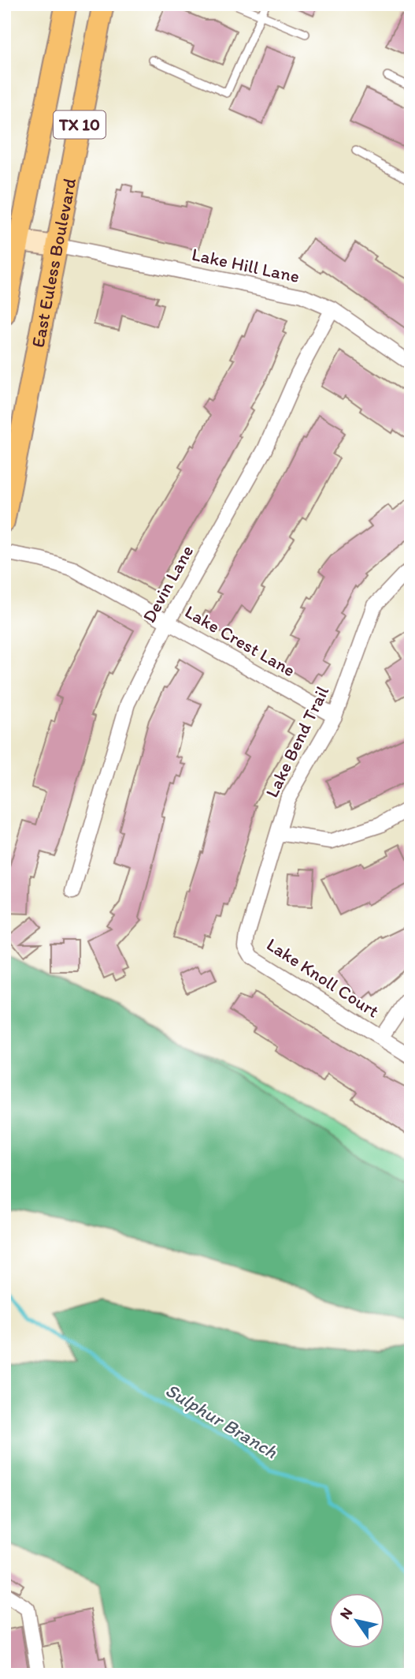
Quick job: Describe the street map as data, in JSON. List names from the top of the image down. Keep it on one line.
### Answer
{"streets":{"main road":["TX 10","East Euless Boulevard"],"street":["Lake Hill Lane","Devin Lane","Lake Crest Lane","Lake Bend Trail","Lake Knoll Court"]},"crossings":[["East Euless Boulevard","Lake Hill Lane"],["Lake Hill Lane","Devin Lane"],["Devin Lane","Lake Crest Lane"],["Lake Crest Lane","Lake Bend Trail"],["Lake Bend Trail","Lake Knoll Court"]],"water":["Sulphur Branch"],"north":"top left"}
